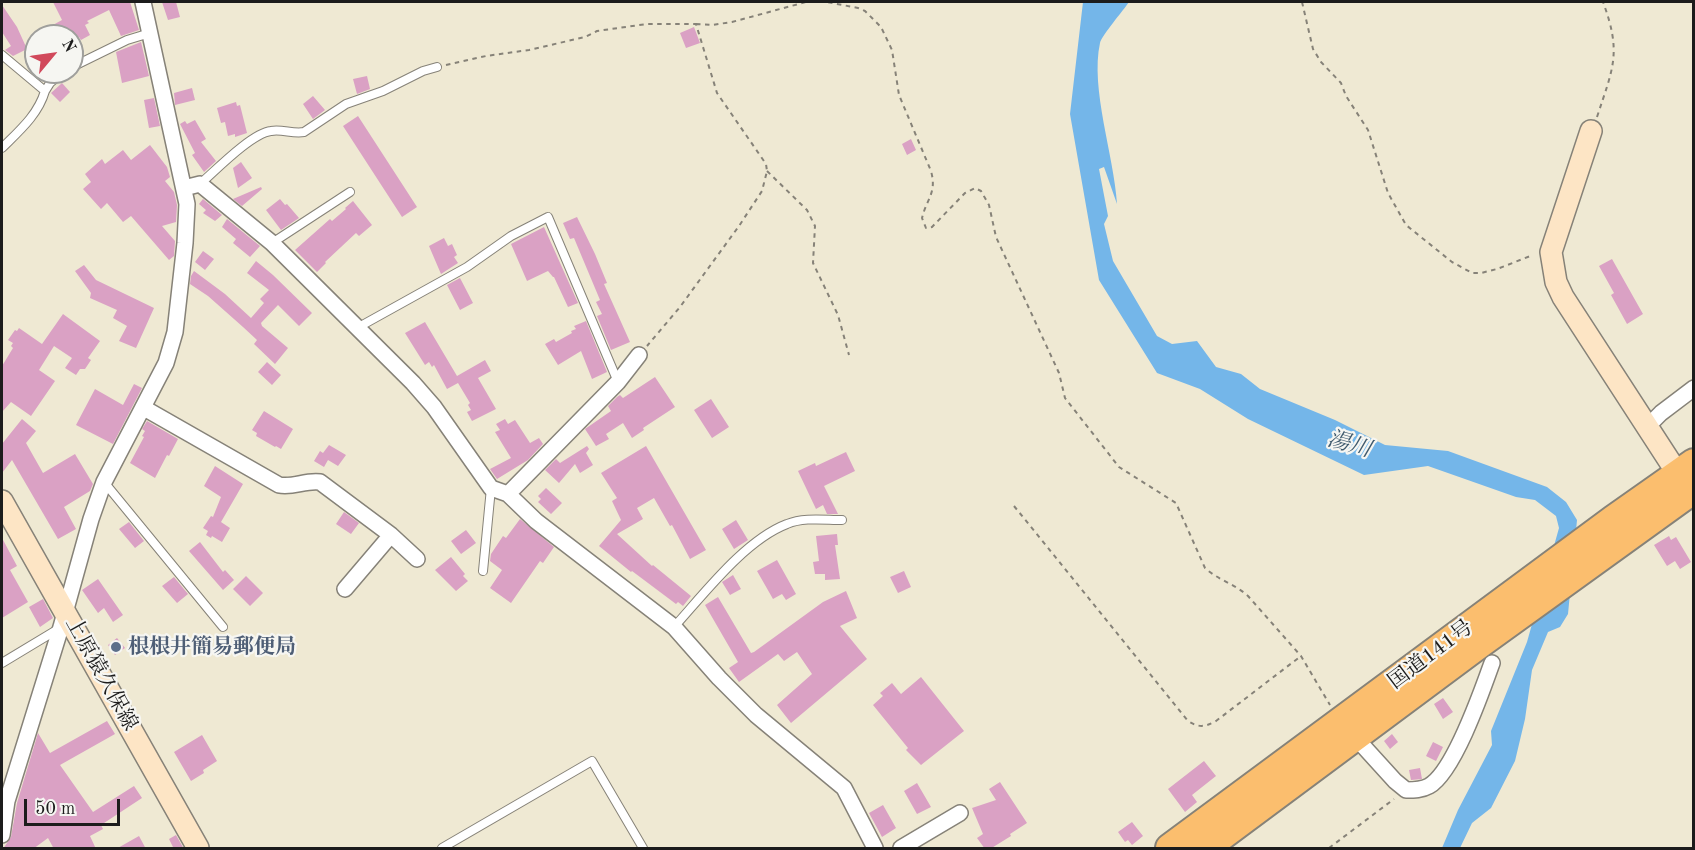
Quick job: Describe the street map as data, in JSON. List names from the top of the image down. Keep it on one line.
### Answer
{"streets":{"highway":["国道141号"],"street":["上原猿久保線"]},"water":["湯川"],"places":["根根井簡易郵便局"],"scale_bar":"50 m","north":"top right"}
